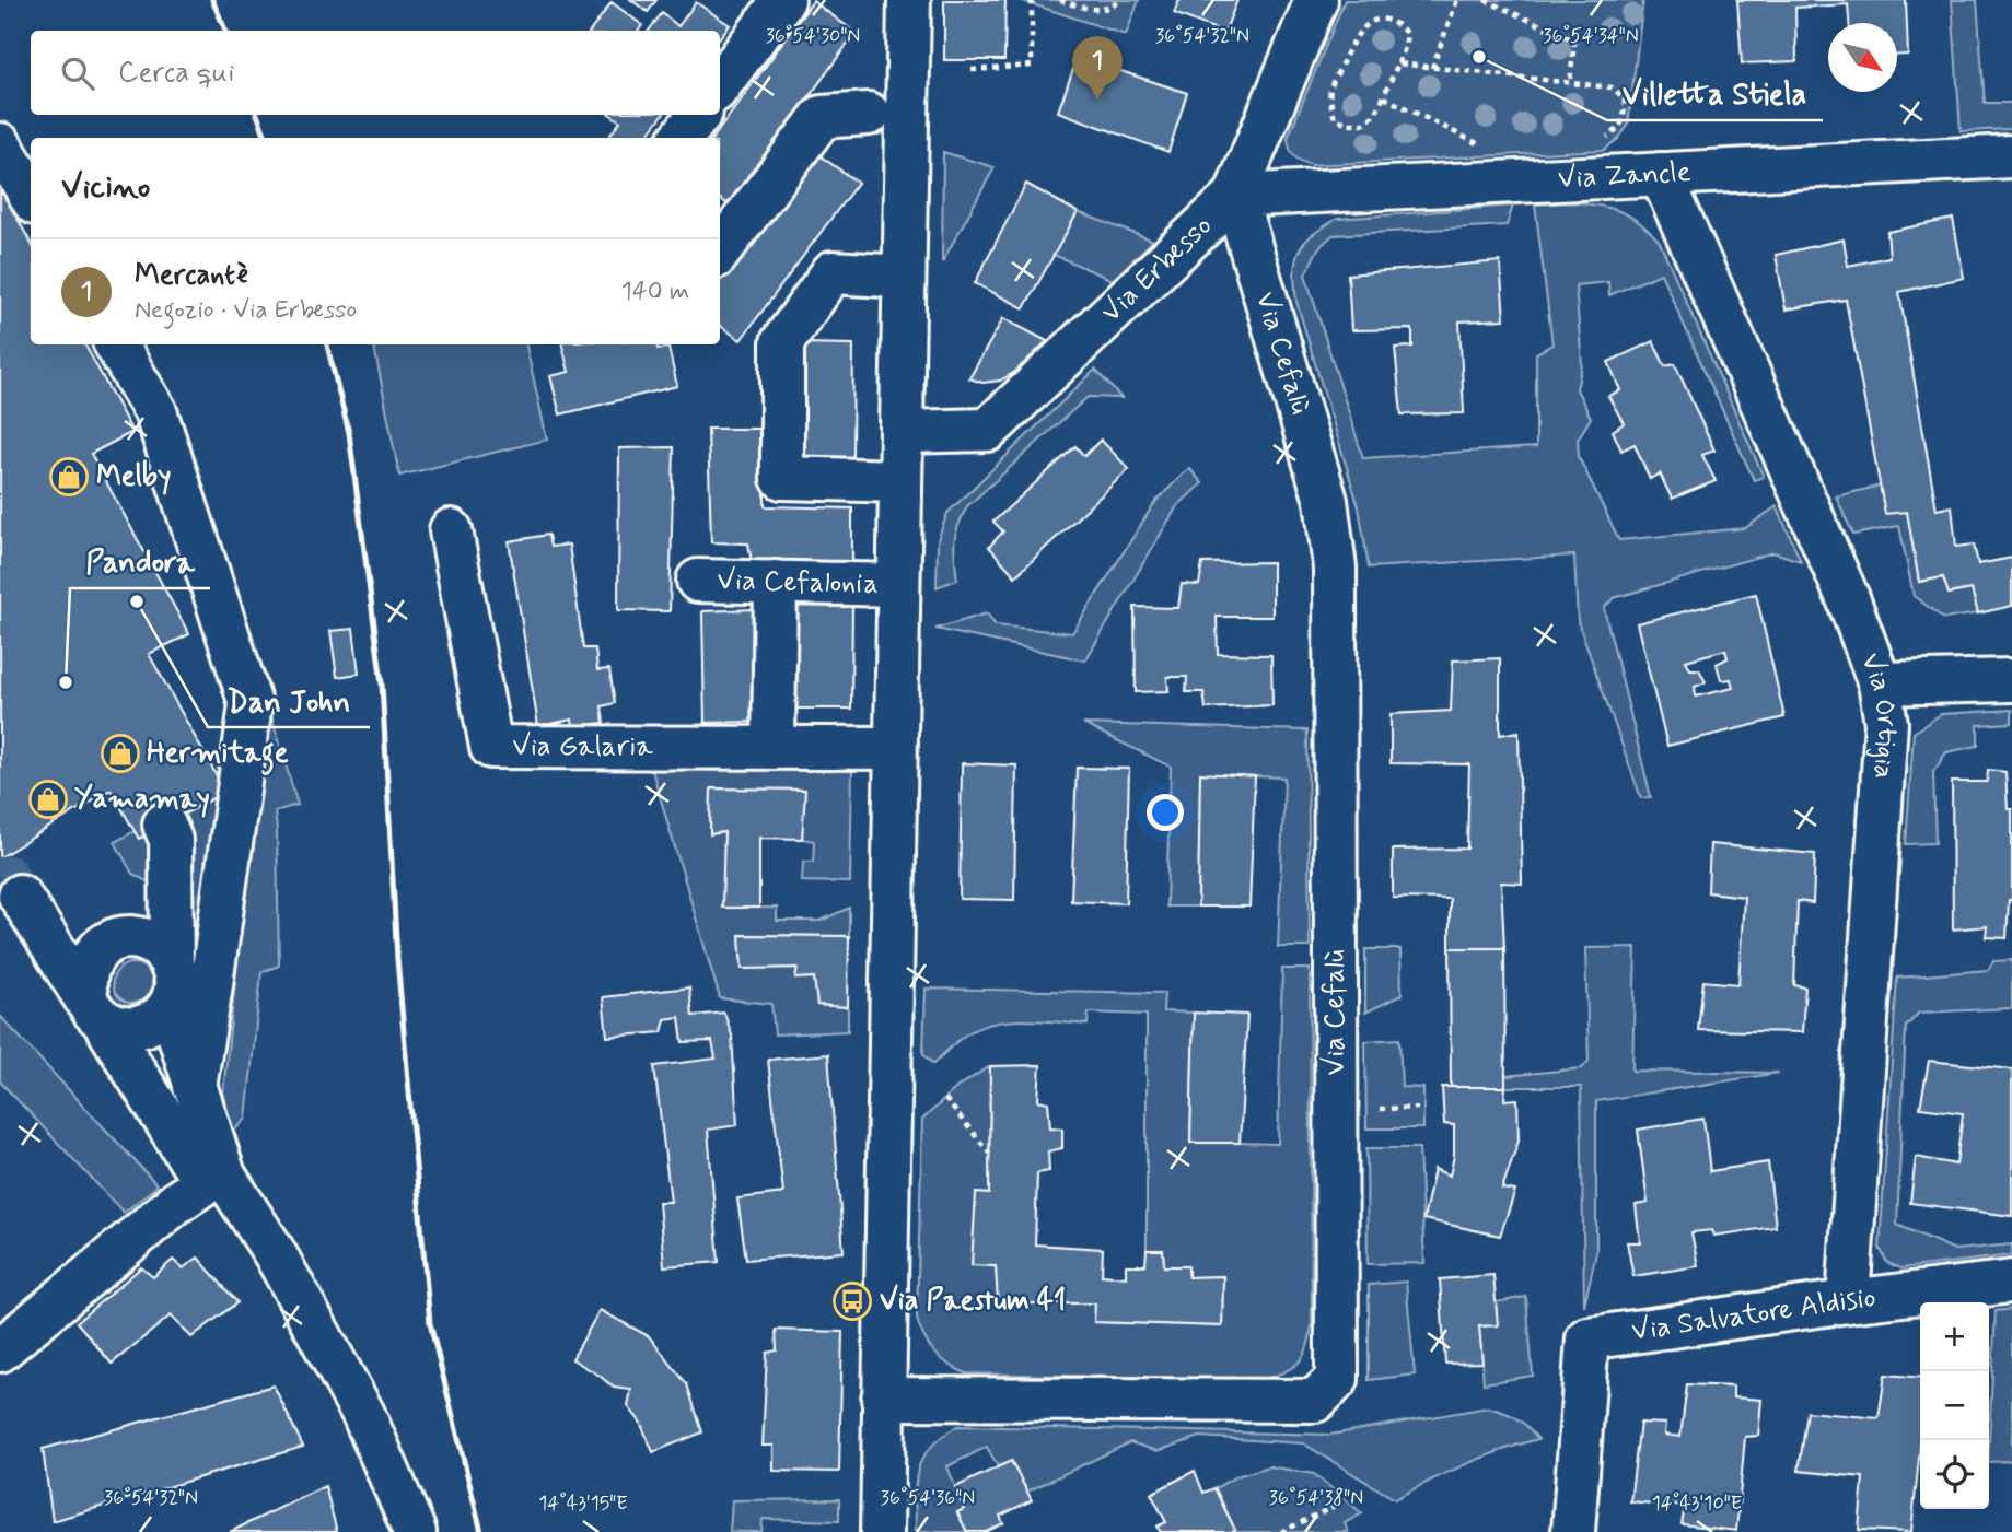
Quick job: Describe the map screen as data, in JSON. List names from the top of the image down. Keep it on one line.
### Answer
{"streets":{"street":["Via Zancle","Via Erbesso","Via Cefalù","Via Cefalonia","Via Ortigia","Via Galaria","Via Salvatore Aldisio"]},"crossings":[["Via Zancle","Via Erbesso"],["Via Zancle","Via Cefalù"],["Via Zancle","Via Ortigia"],["Via Erbesso","Via Cefalù"],["Via Ortigia","Via Salvatore Aldisio"]],"places":{"other":["Villetta Stiela","Dan John","Pandora"],"shop":["Melby","Hermitage","Yamamay"],"bus stop":["Via Paestum 41"]},"north":"bottom right","page":{"search":"Cerca qui","pins":"1","heading":"Vicino","list":[{"mark":"1","name":"Mercantè","note":"Negozio · Via Erbesso","value":"140 m"}],"map_buttons":["+","−"]},"coordinates":["36°54'30\"N","36°54'32\"N","36°54'34\"N","36°54'36\"N","36°54'38\"N","14°43'15\"E","14°43'10\"E"]}
